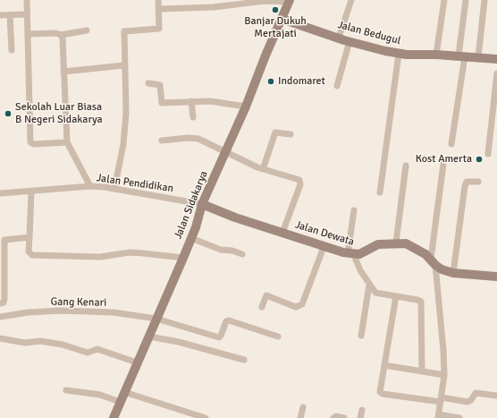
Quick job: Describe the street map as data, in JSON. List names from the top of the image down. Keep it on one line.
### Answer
{"streets":{"street":["Jalan Bedugul","Jalan Pendidikan","Jalan Sidakarya","Jalan Dewata","Gang Kenari"]},"crossings":[["Jalan Bedugul","Jalan Sidakarya"],["Jalan Pendidikan","Jalan Sidakarya"],["Jalan Pendidikan","Jalan Dewata"],["Jalan Sidakarya","Jalan Dewata"],["Jalan Sidakarya","Gang Kenari"]],"places":["Banjar Dukuh Mertajati","Indomaret","Sekolah Luar Biasa B Negeri Sidakarya","Kost Amerta"]}
